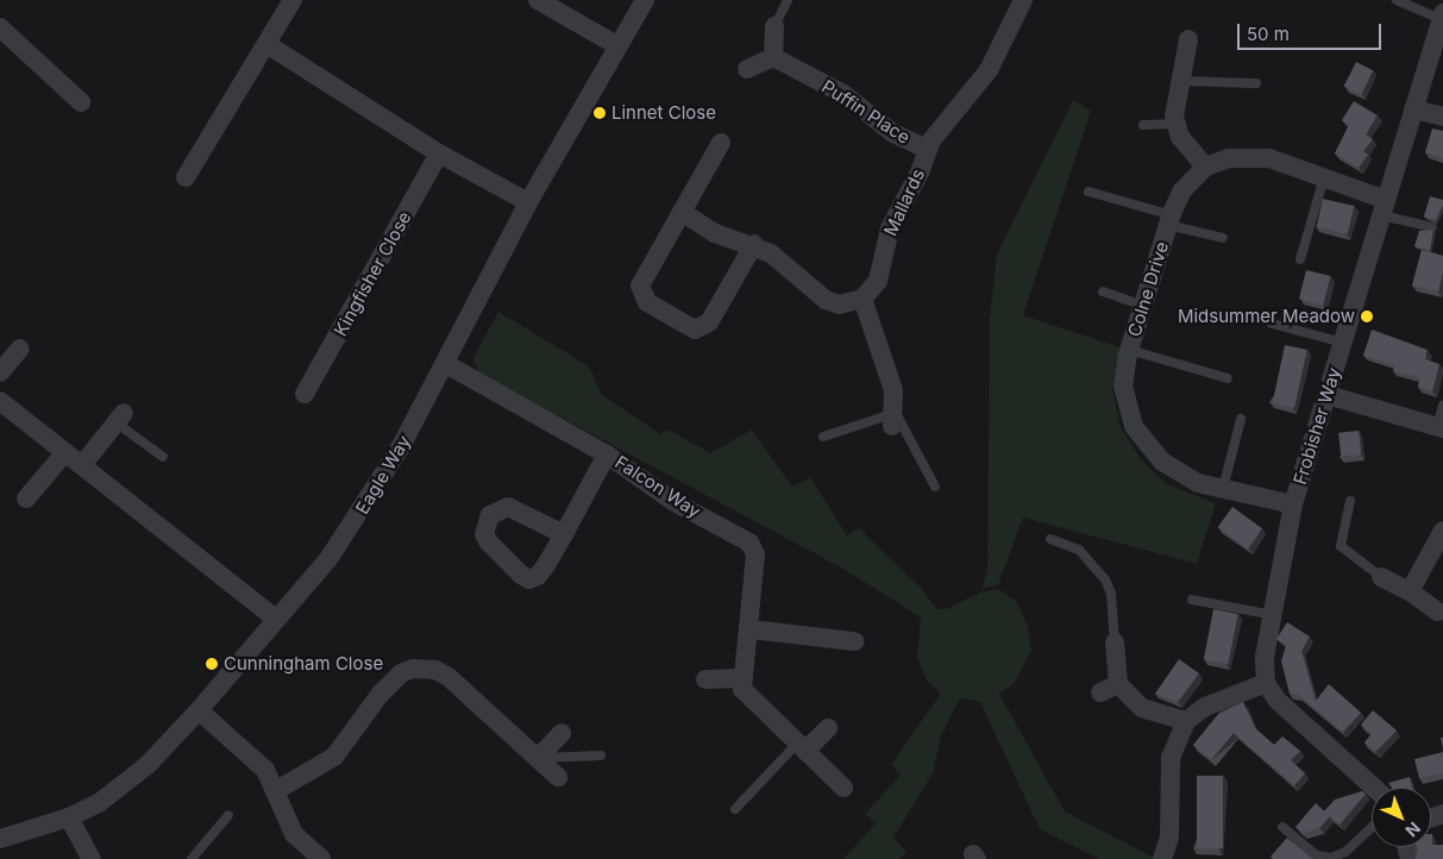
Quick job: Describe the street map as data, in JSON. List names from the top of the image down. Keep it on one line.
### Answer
{"streets":{"street":["Puffin Place","Mallards","Kingfisher Close","Colne Drive","Frobisher Way","Eagle Way","Falcon Way"]},"crossings":[["Puffin Place","Mallards"],["Colne Drive","Frobisher Way"],["Eagle Way","Falcon Way"]],"places":["Linnet Close","Midsummer Meadow","Cunningham Close"],"scale_bar":"50 m","north":"bottom right"}
